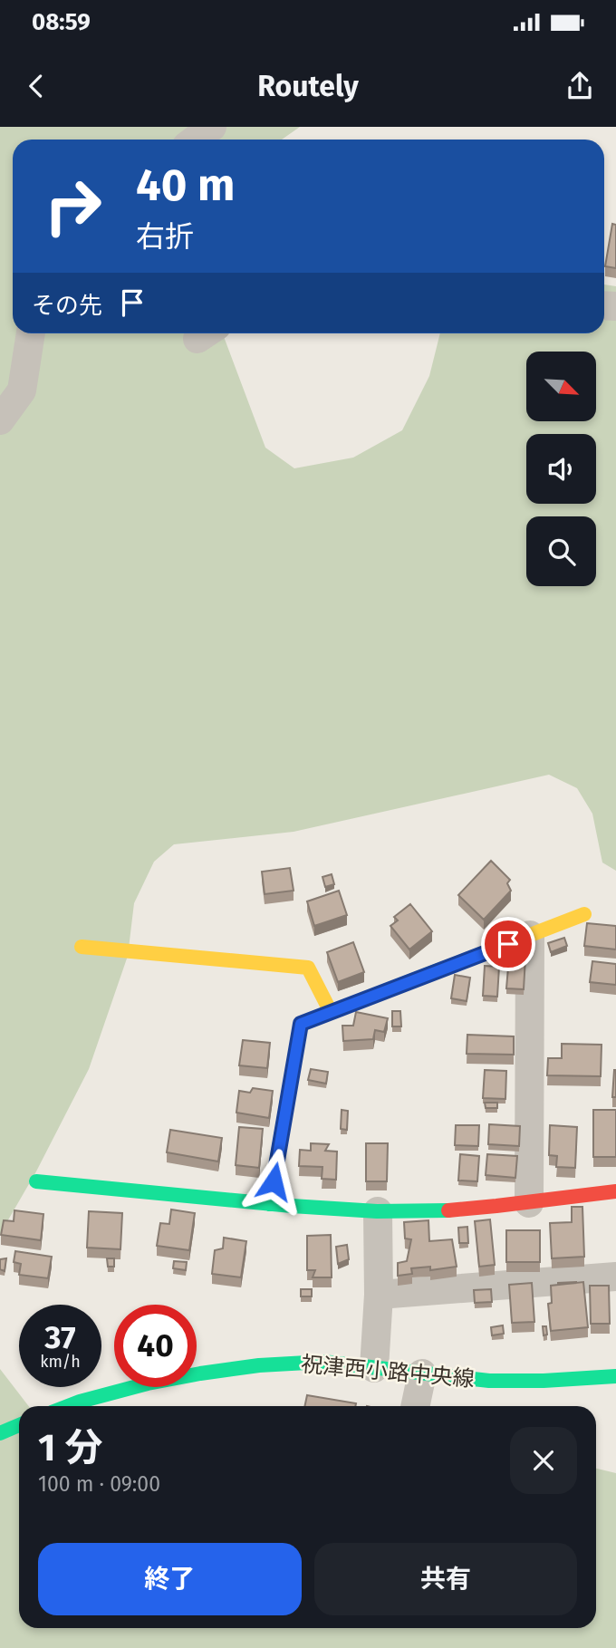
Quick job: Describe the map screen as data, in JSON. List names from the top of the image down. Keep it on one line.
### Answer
{"streets":{"street":["祝津西小路中央線"]},"north":"bottom right","page":{"status":"08:59","header":"Routely","turn":["40 m","右折"],"then":"その先","speed":"37 km/h","limit":"40","heading":["1 分","100 m · 09:00"],"buttons":["終了","共有"]}}
